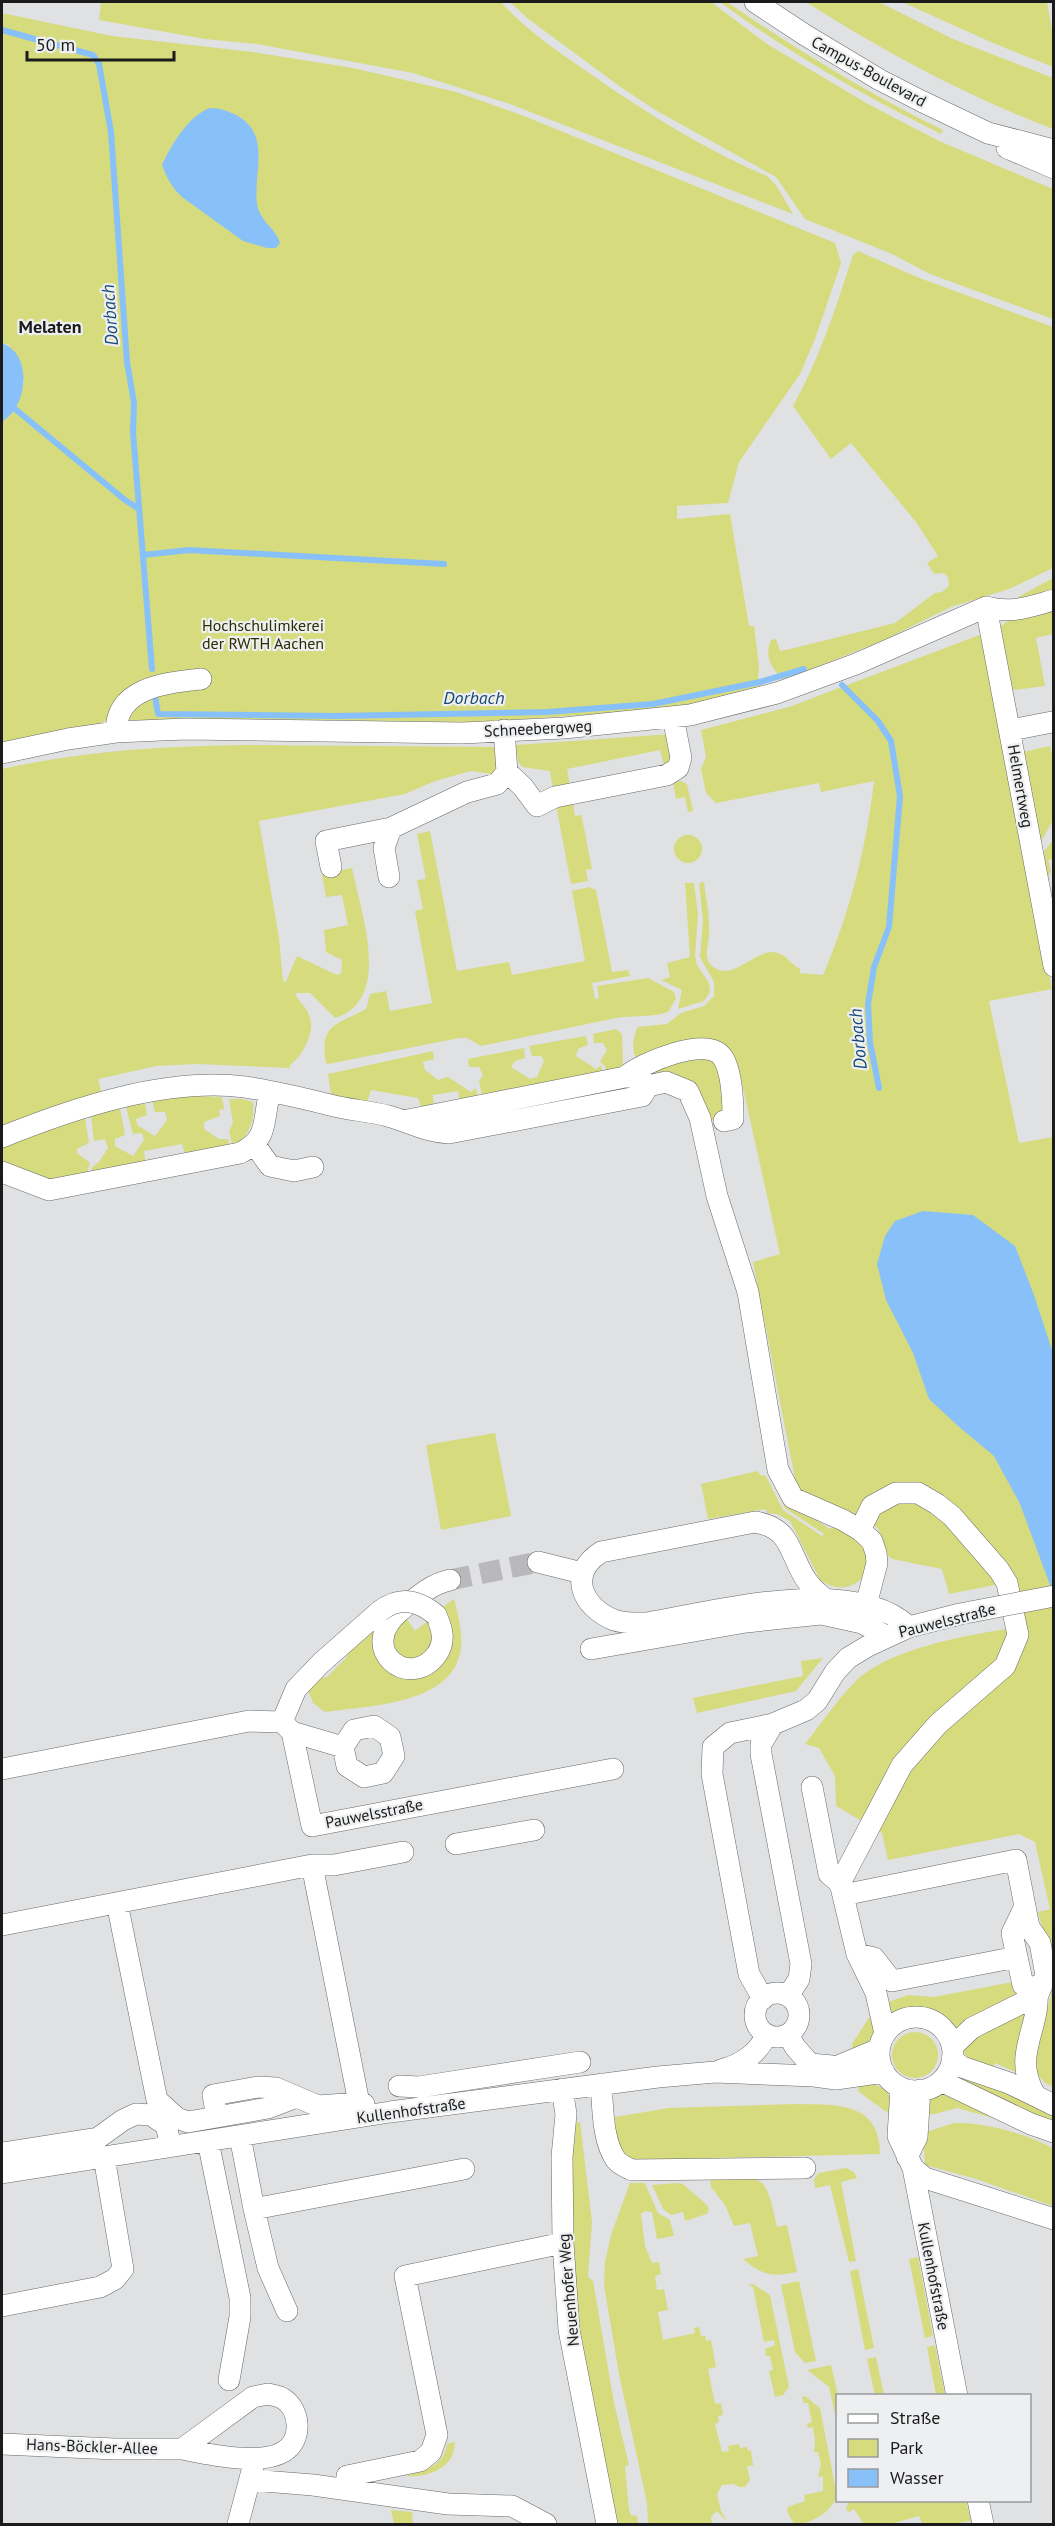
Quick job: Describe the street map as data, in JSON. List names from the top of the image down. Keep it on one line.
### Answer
{"streets":{"street":["Campus-Boulevard","Schneebergweg","Helmertweg","Pauwelsstraße","Kullenhofstraße","Neuenhofer Weg","Hans-Böckler-Allee"]},"crossings":[["Schneebergweg","Helmertweg"],["Kullenhofstraße","Neuenhofer Weg"]],"districts":["Melaten"],"water":["Dorbach"],"parks":["Hochschulimkerei der RWTH Aachen"],"legend":["Straße","Park","Wasser"],"scale_bar":"50 m"}
